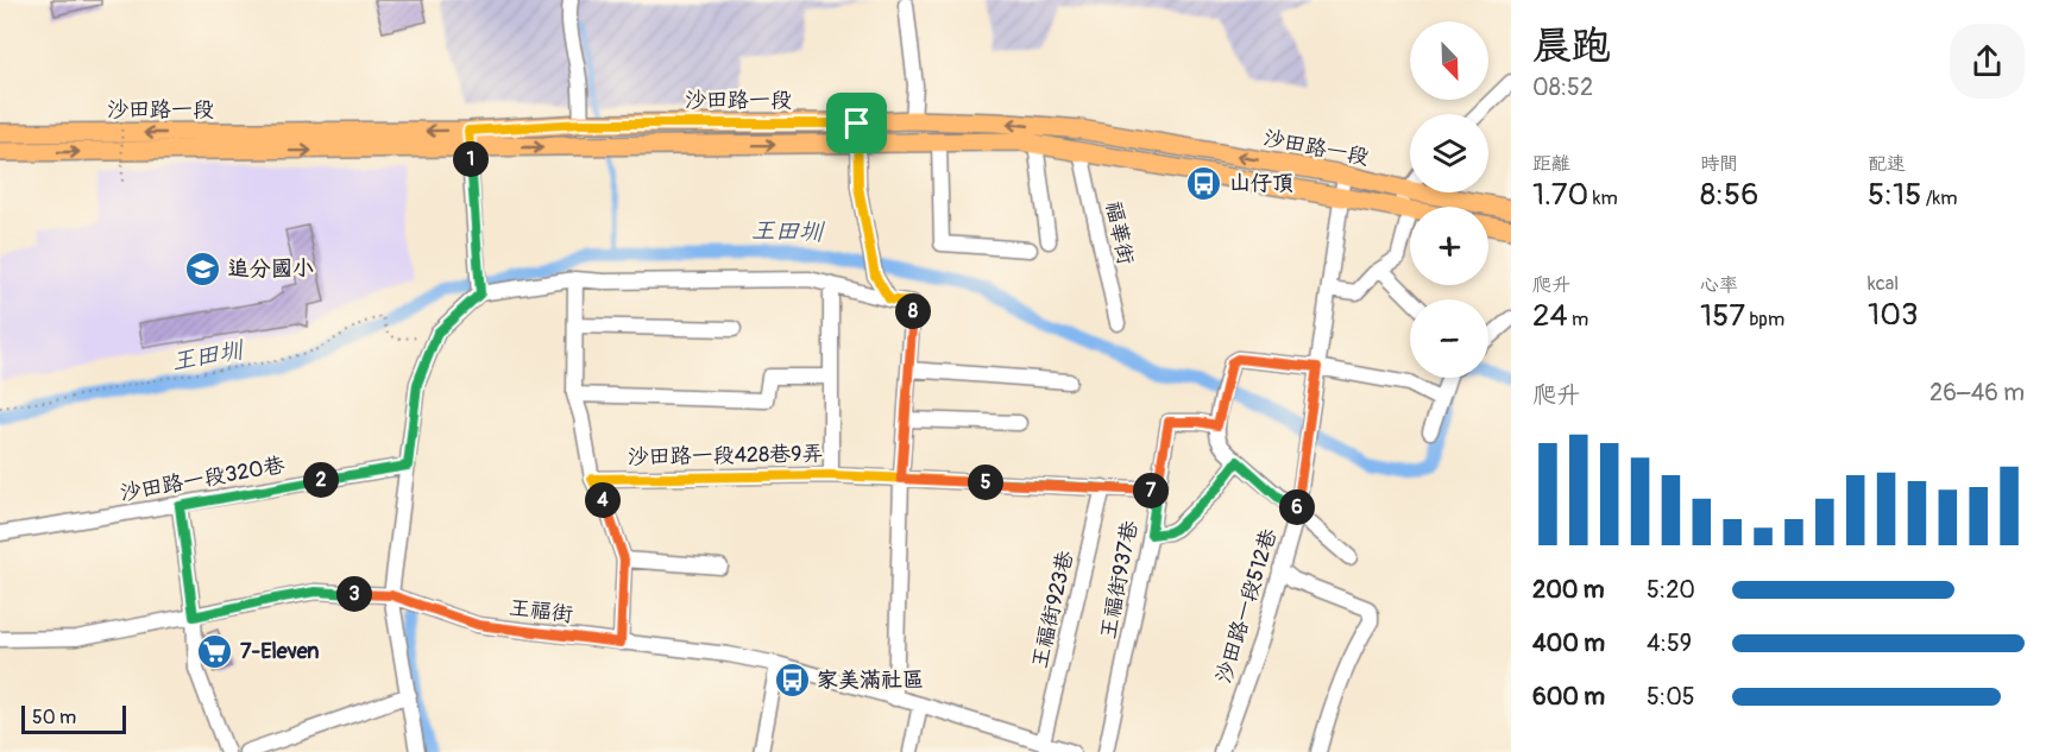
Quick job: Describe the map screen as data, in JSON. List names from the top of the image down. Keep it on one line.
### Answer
{"streets":{"main road":["沙田路一段"],"street":["福華街","沙田路一段428巷9弄","沙田路一段320巷","王福街937巷","沙田路一段512巷","王福街923巷","王福街"]},"crossings":[["沙田路一段","福華街"],["沙田路一段","沙田路一段512巷"],["沙田路一段428巷9弄","王福街937巷"],["沙田路一段428巷9弄","王福街923巷"],["王福街923巷","王福街"]],"water":["王田圳"],"places":{"bus stop":["山仔頂","家美滿社區"],"school or university":["追分國小"],"supermarket":["7-Eleven"]},"scale_bar":"50 m","north":"bottom right","page":{"heading":["晨跑","08:52"],"map_buttons":["+","−"],"stats":[["距離","1.70 km"],["時間","8:56"],["配速","5:15 /km"],["爬升","24 m"],["心率","157 bpm"],["kcal","103"]],"pins":["1","8","2","5","7","4","6","3"],"chart":["爬升","26–46 m"],"list":[{"name":"200 m","note":"5:20"},{"name":"400 m","note":"4:59"},{"name":"600 m","note":"5:05"}],"scale":"50 m"}}
